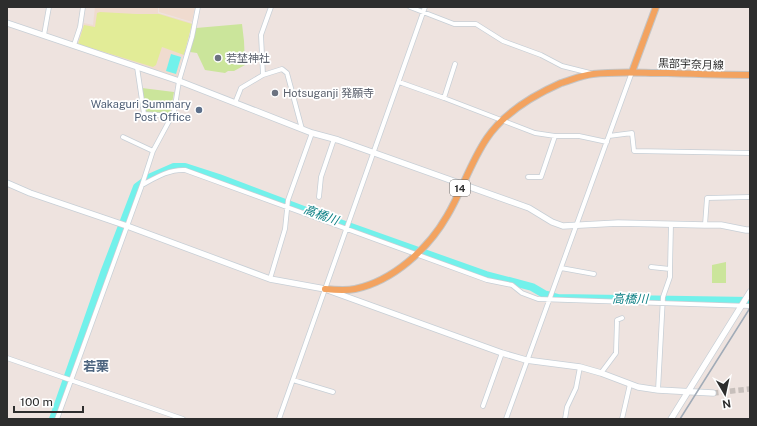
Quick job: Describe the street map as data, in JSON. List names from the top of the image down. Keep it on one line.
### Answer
{"streets":{"main road":["黒部宇奈月線","14"]},"districts":["若栗"],"water":["高橋川"],"places":["若埜神社","Hotsuganji 発願寺","Wakaguri Summary Post Office"],"scale_bar":"100 m","north":"bottom"}
